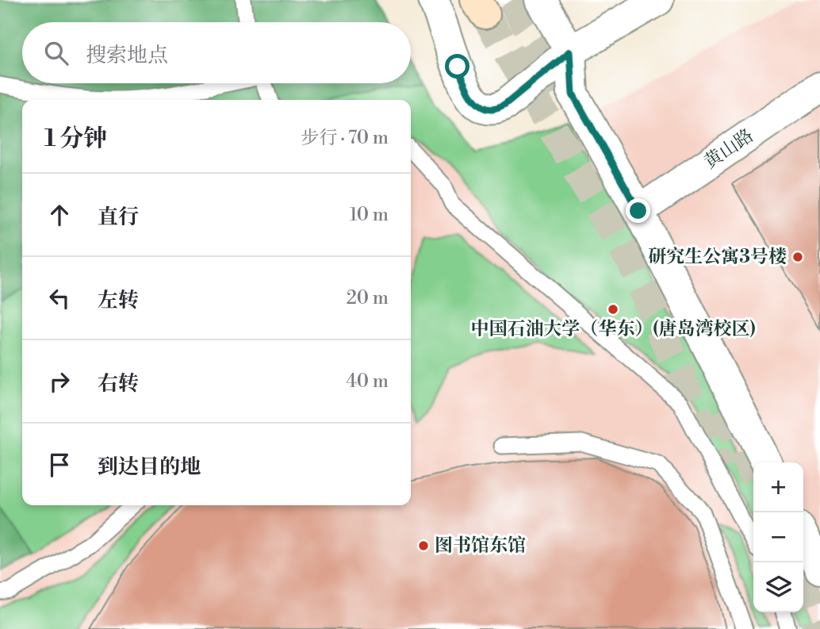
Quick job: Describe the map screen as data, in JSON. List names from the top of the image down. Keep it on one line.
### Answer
{"streets":{"street":["黄山路"]},"places":["研究生公寓3号楼","中国石油大学（华东）(唐岛湾校区)","图书馆东馆"],"page":{"search":"搜索地点","heading":["1 分钟","步行 · 70 m"],"list":[["直行","10 m"],["左转","20 m"],["右转","40 m"],"到达目的地"],"map_buttons":["+","−"]}}
